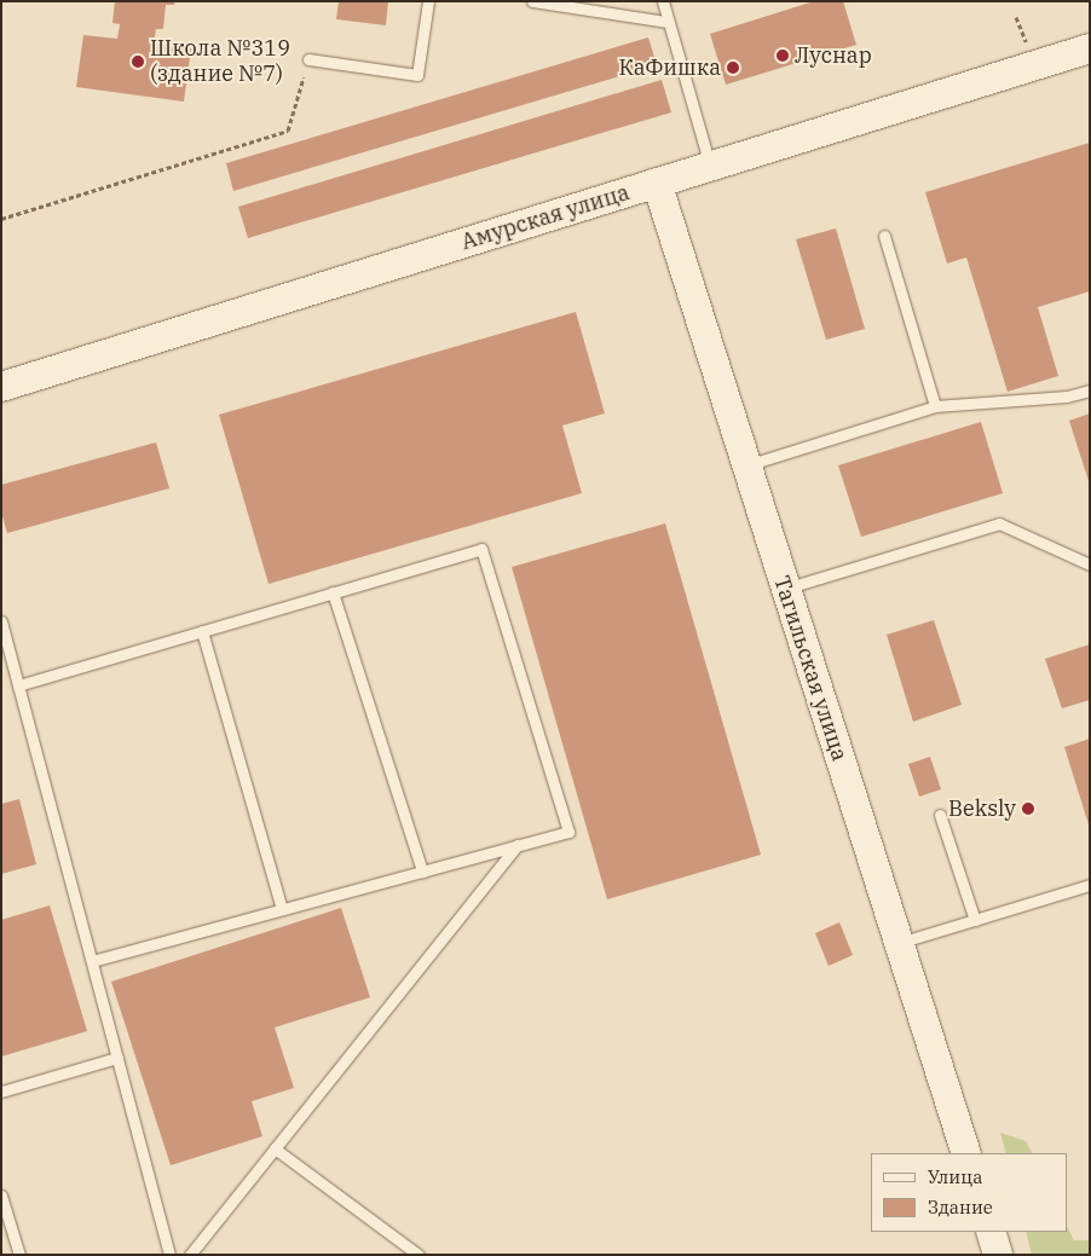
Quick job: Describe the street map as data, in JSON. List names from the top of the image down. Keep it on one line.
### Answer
{"streets":{"street":["Амурская улица","Тагильская улица"]},"crossings":[["Амурская улица","Тагильская улица"]],"places":["Луснар","Школа №319 (здание №7)","КаФишка","Beksly"],"legend":["Улица","Здание"]}
